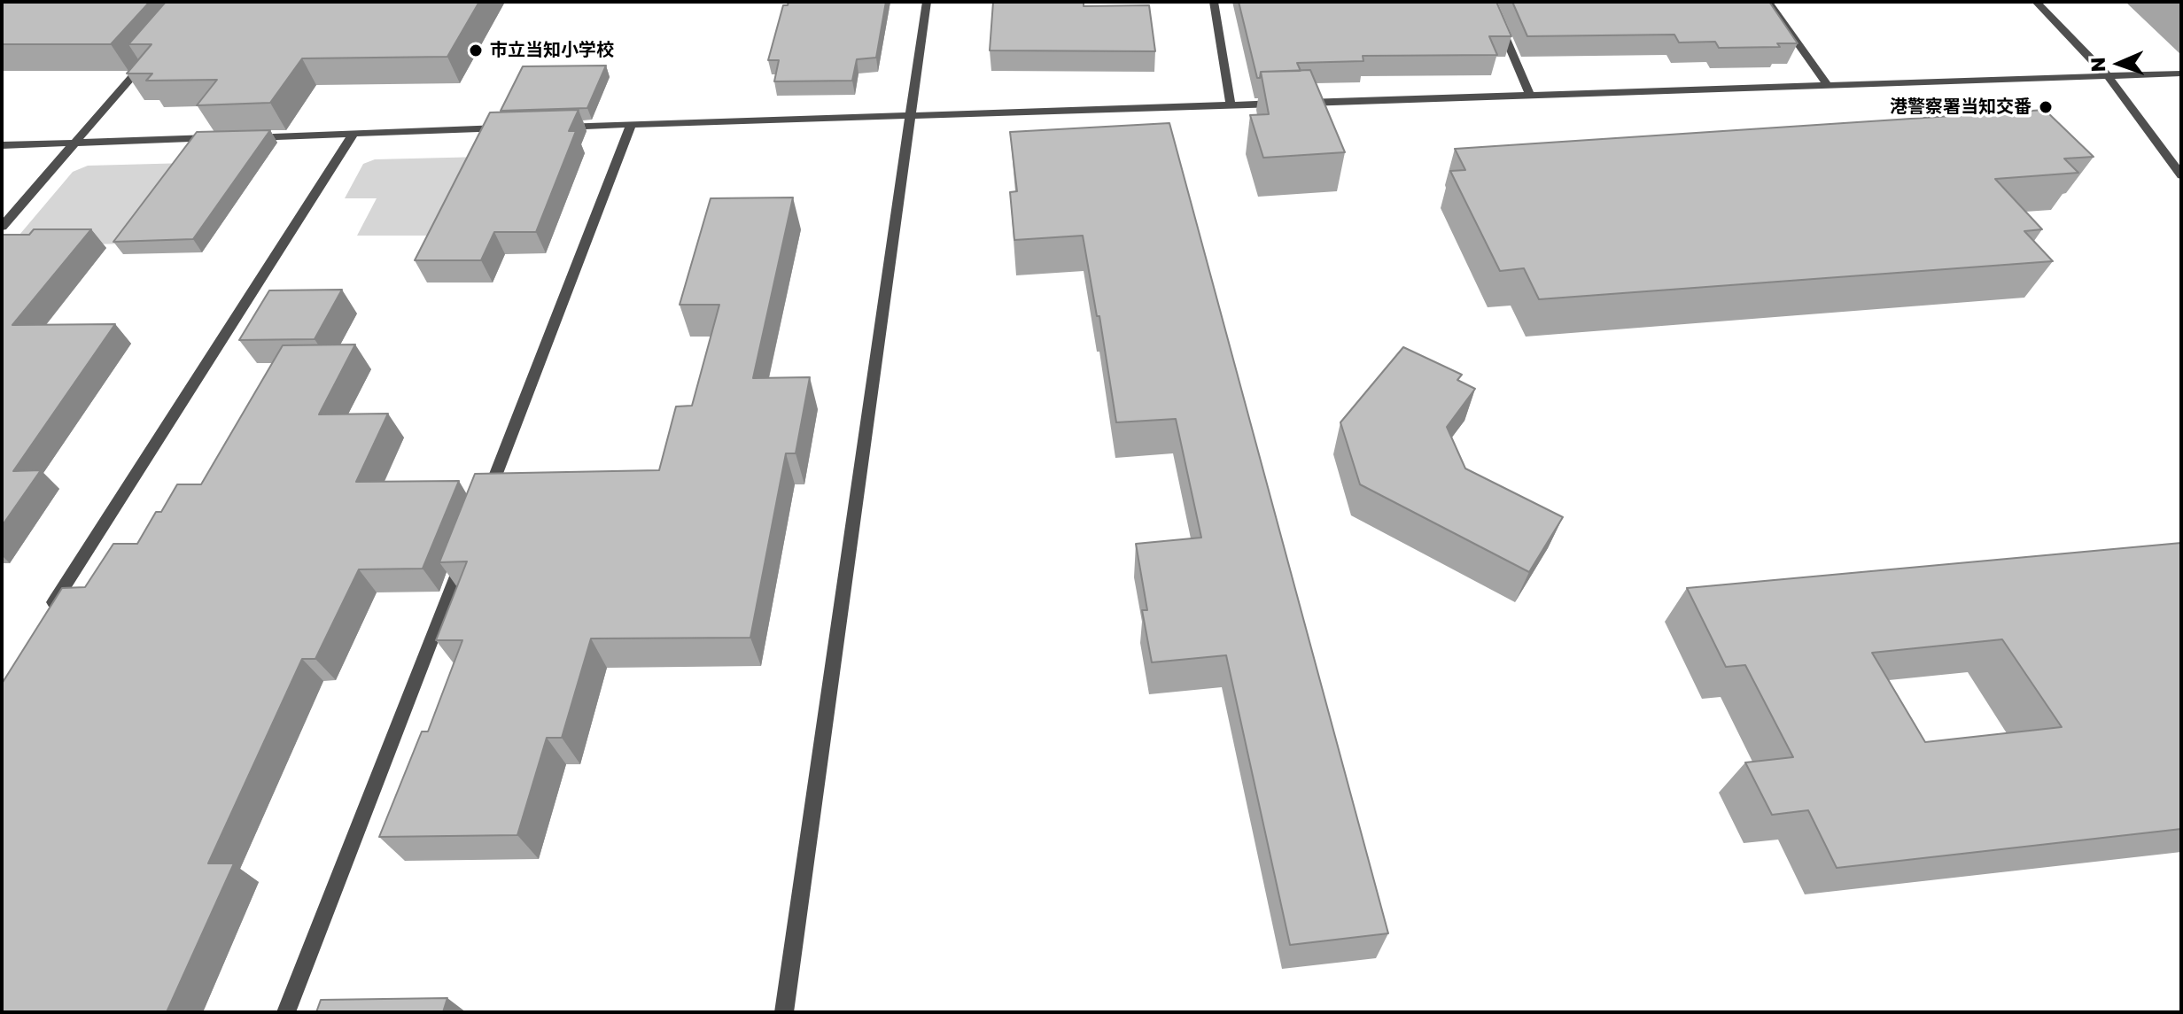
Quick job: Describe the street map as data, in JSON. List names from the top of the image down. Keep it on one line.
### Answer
{"places":["市立当知小学校","港警察署当知交番"],"north":"left"}
